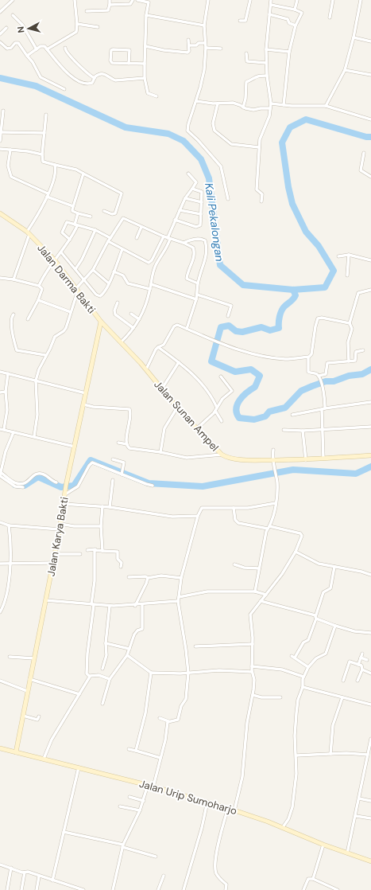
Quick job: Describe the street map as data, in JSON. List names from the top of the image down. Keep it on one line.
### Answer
{"streets":{"street":["Jalan Darma Bakti","Jalan Sunan Ampel","Jalan Karya Bakti","Jalan Urip Sumoharjo"]},"crossings":[["Jalan Darma Bakti","Jalan Sunan Ampel"],["Jalan Darma Bakti","Jalan Karya Bakti"],["Jalan Sunan Ampel","Jalan Karya Bakti"],["Jalan Karya Bakti","Jalan Urip Sumoharjo"]],"water":["Kali Pekalongan"],"north":"left"}
